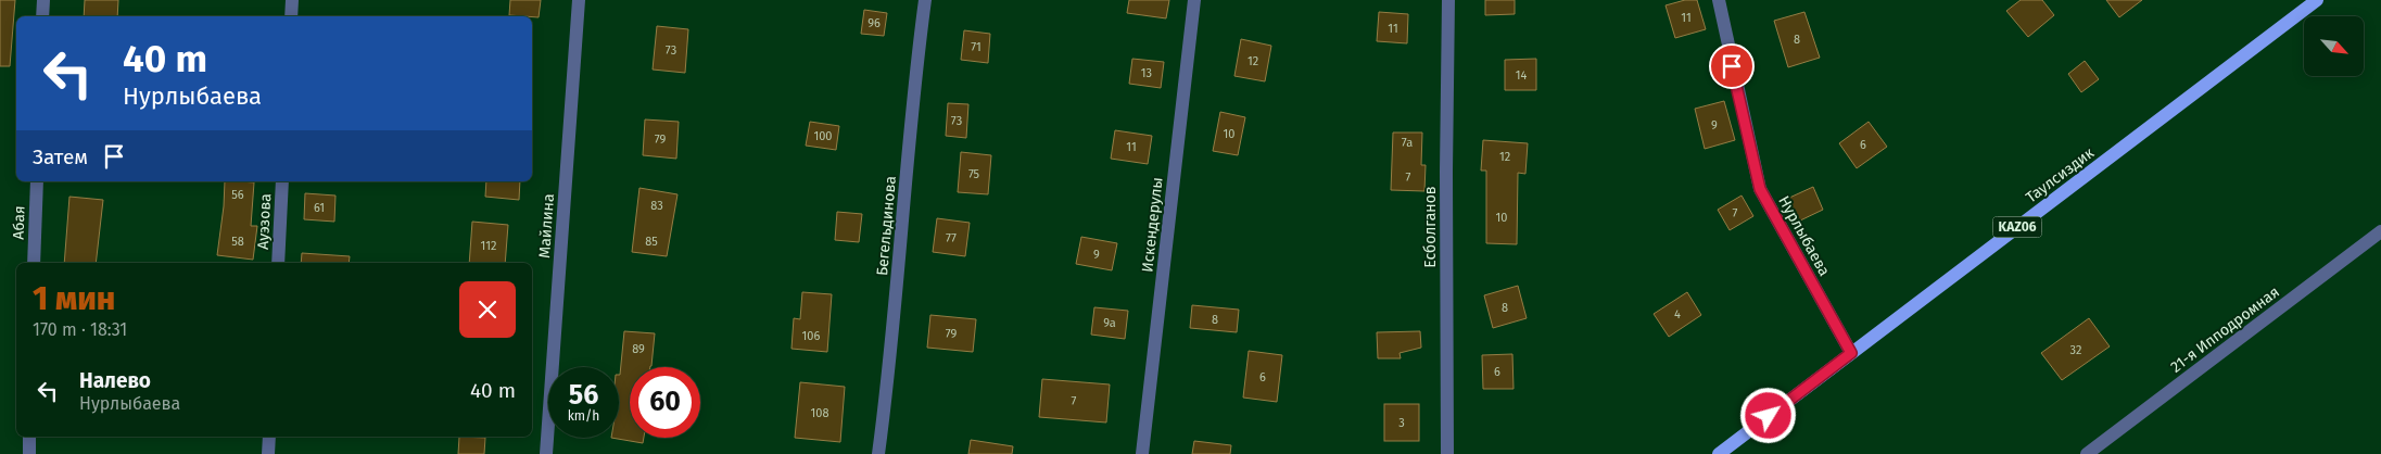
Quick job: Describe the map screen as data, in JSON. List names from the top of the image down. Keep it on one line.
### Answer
{"streets":{"main road":["Таулсиздик","KAZ06"],"street":["Ауэзова","Абая","Искендерулы","Майлина","Бегельдинова","Есболганов","Нурлыбаева","21-я Ипподромная"]},"crossings":[["Таулсиздик","Нурлыбаева"]],"house_numbers":["11","96","11","8","71","73","12","13","14","73","9","10","100","79","7а","6","11","12","75","7","56","83","61","7","10","77","58","85","112","9","8","4","8","9а","79","106","89","32","6","6","7","108","3"],"north":"bottom right","page":{"turn":["40 m","Нурлыбаева"],"then":"Затем","heading":["1 мин","170 m · 18:31"],"list":[{"name":"Налево","note":"Нурлыбаева","value":"40 m"}],"speed":"56 km/h","limit":"60"}}
